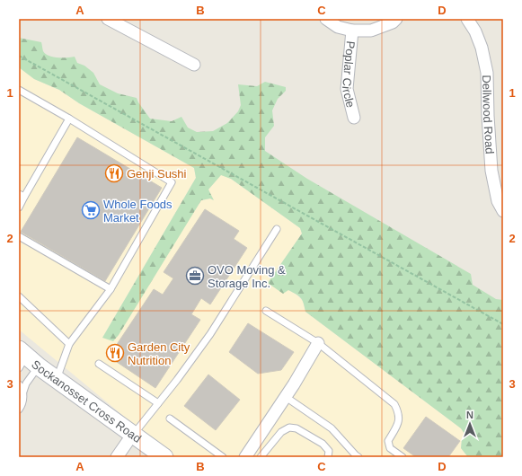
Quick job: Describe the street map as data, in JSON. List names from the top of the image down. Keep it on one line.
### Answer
{"streets":{"street":["Poplar Circle","Dellwood Road","Sockanosset Cross Road"]},"places":{"restaurant":["Genji Sushi","Garden City Nutrition"],"supermarket":["Whole Foods Market"],"office":["OVO Moving & Storage Inc."]},"north":"top","grid":{"columns":["A","B","C","D"],"rows":["1","2","3"]}}
